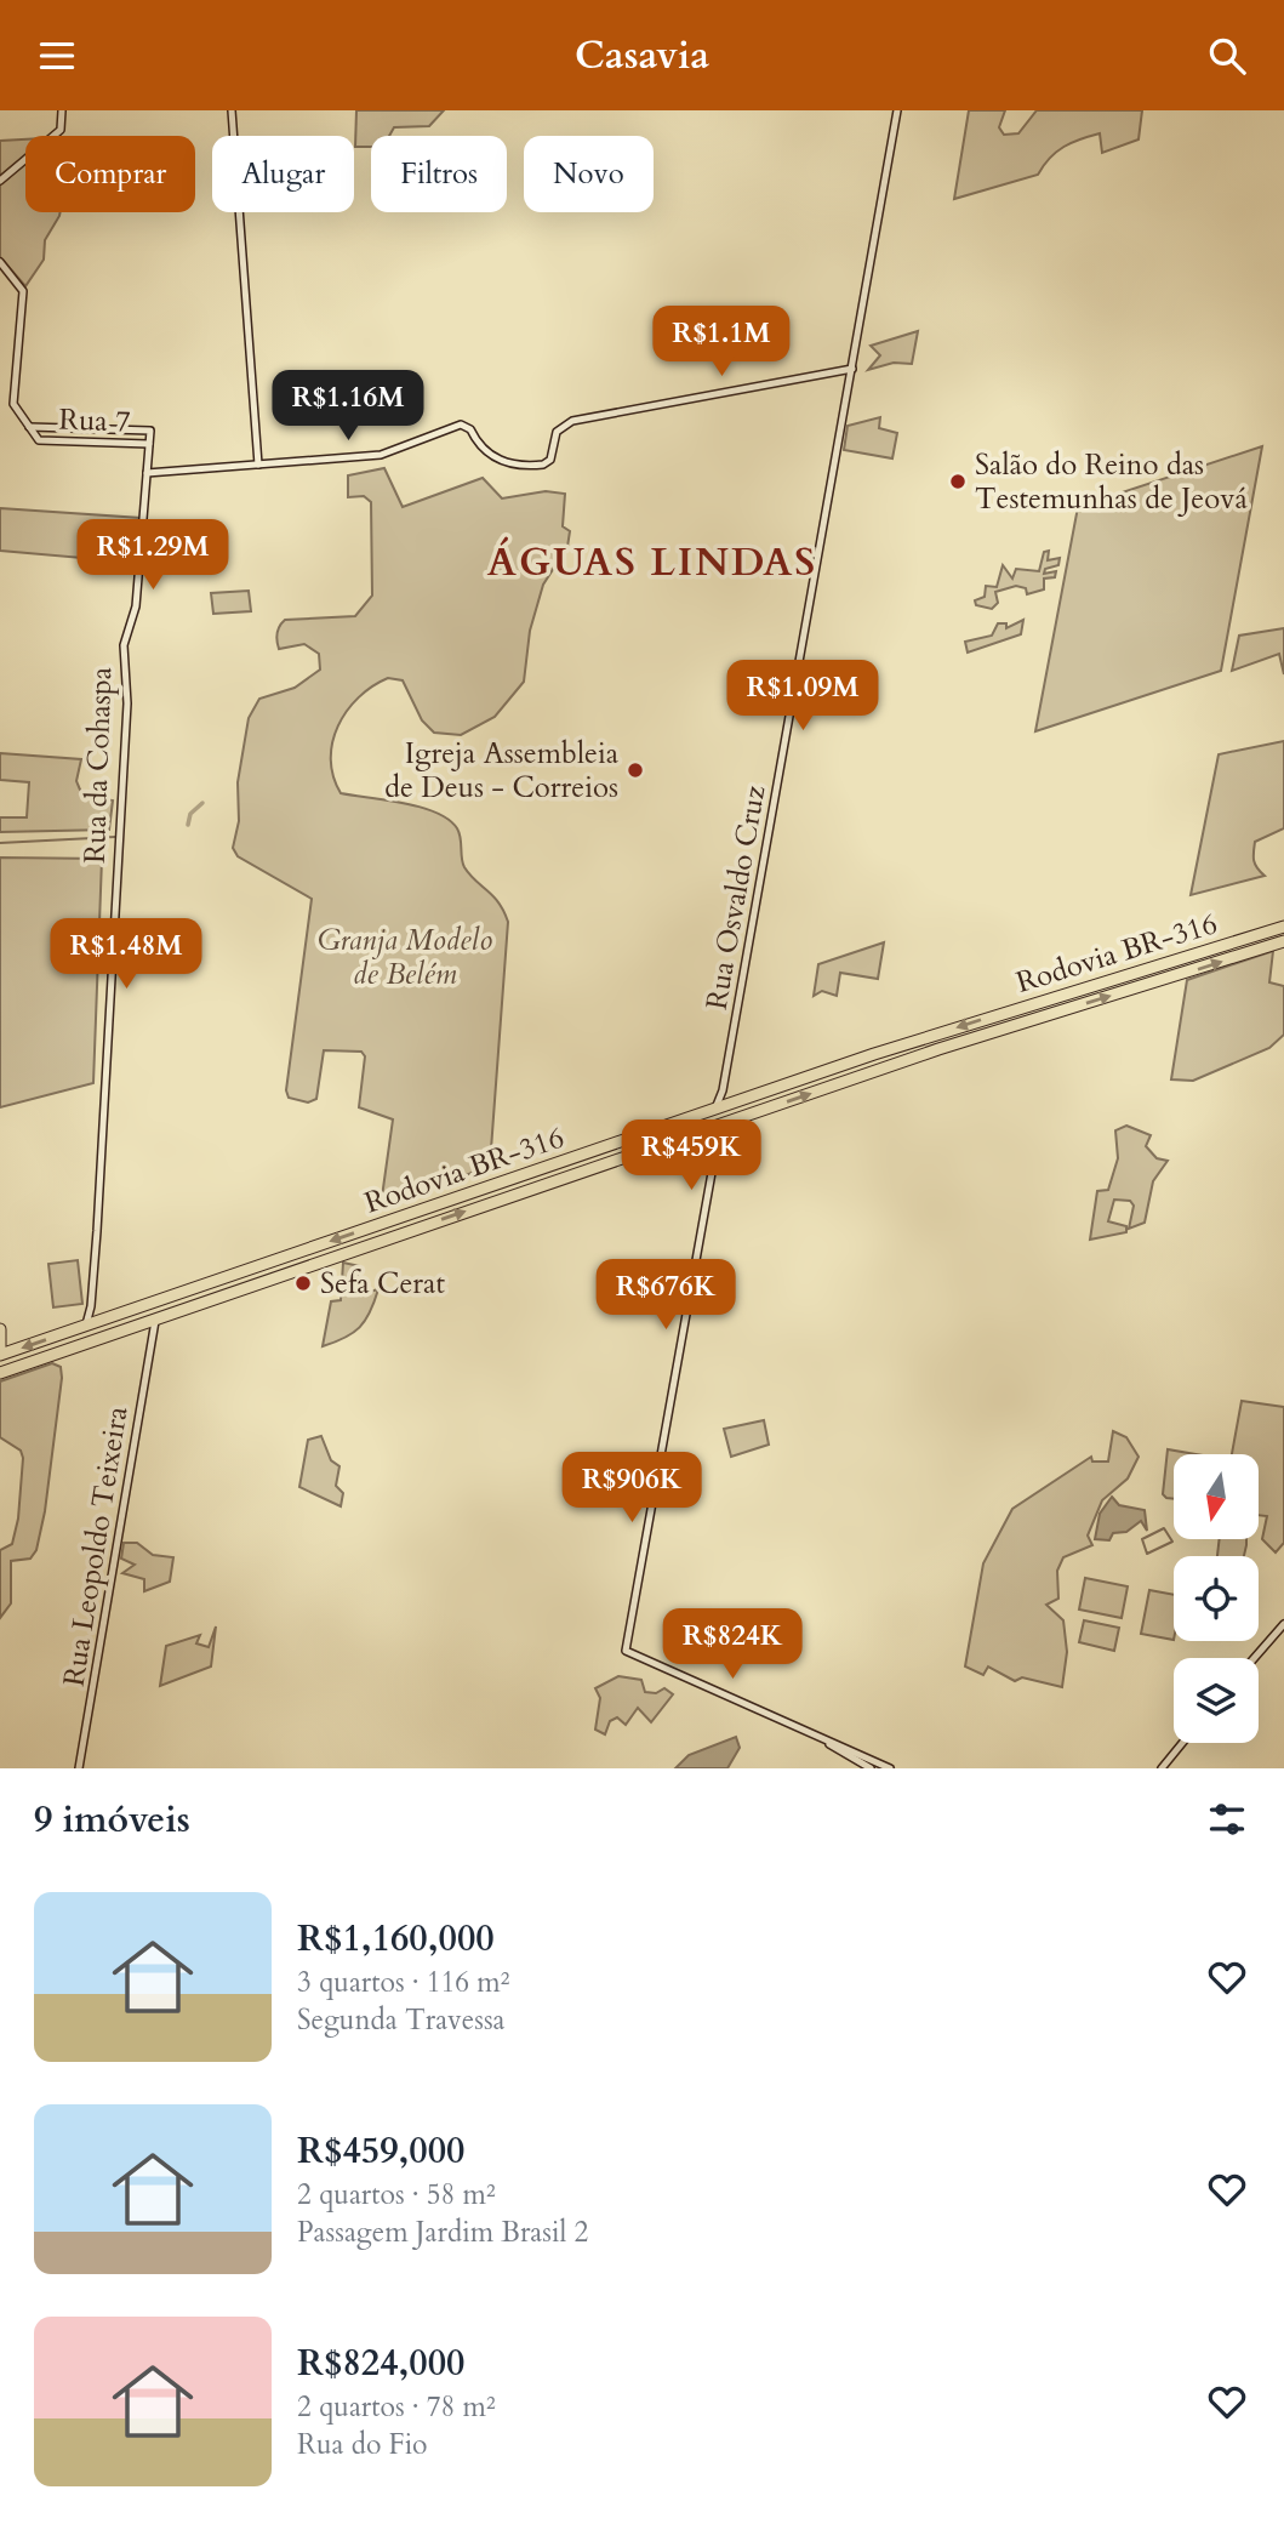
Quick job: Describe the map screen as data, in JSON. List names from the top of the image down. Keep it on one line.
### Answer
{"streets":{"highway":["Rodovia BR-316"],"street":["Rua 7","Rua da Cohaspa","Rua Osvaldo Cruz","Rua Leopoldo Teixeira"]},"crossings":[["Rua 7","Rua da Cohaspa"],["Rua da Cohaspa","Rodovia BR-316"],["Rua Osvaldo Cruz","Rodovia BR-316"],["Rodovia BR-316","Rua Leopoldo Teixeira"]],"districts":["ÁGUAS LINDAS"],"parks":["Granja Modelo de Belém"],"places":["Salão do Reino das Testemunhas de Jeová","Igreja Assembleia de Deus - Correios","Sefa Cerat"],"north":"bottom","page":{"header":"Casavia","chip":["Comprar","Alugar","Filtros","Novo"],"price":["R$1.1M","R$1.16M","R$1.29M","R$1.09M","R$1.48M","R$459K","R$676K","R$906K","R$824K"],"heading":"9 imóveis","list":[{"name":"R$1,160,000","note":"3 quartos · 116 m² · Segunda Travessa"},{"name":"R$459,000","note":"2 quartos · 58 m² · Passagem Jardim Brasil 2"},{"name":"R$824,000","note":"2 quartos · 78 m² · Rua do Fio"}]}}
